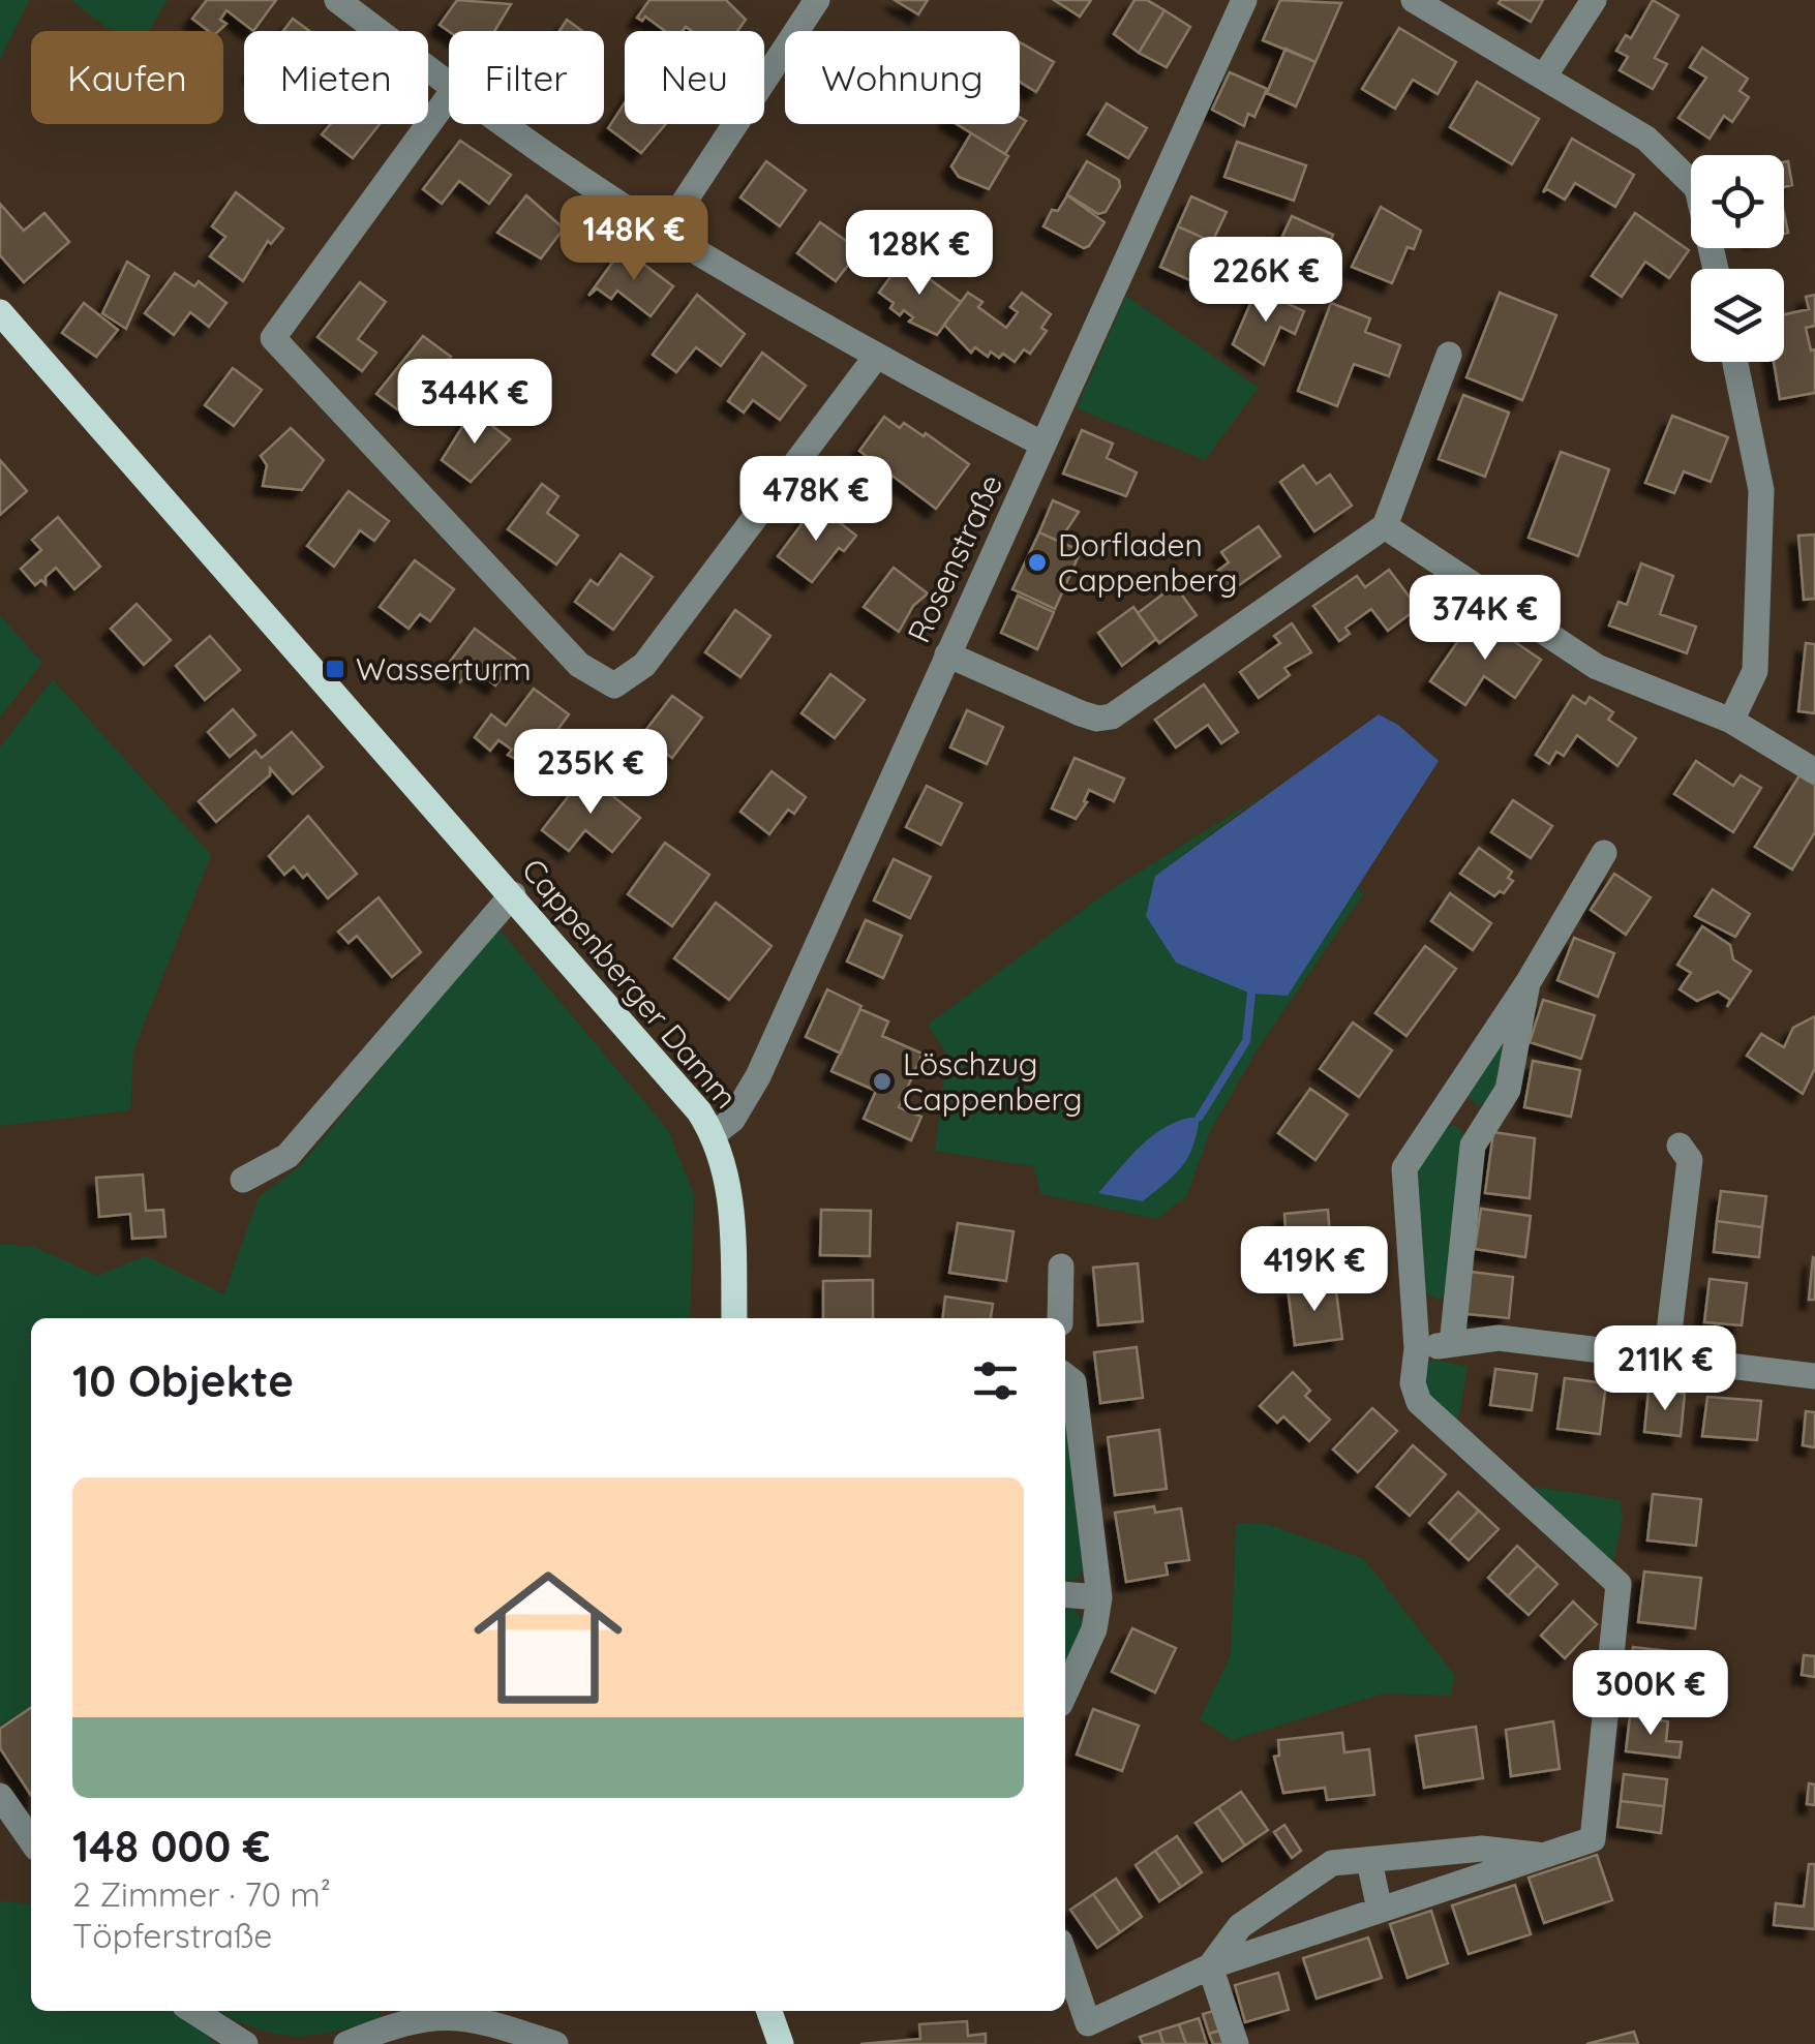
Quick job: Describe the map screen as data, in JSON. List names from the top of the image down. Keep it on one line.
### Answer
{"streets":{"main road":["Cappenberger Damm"],"street":["Rosenstraße"]},"crossings":[["Rosenstraße","Cappenberger Damm"]],"places":{"other":["Dorfladen Cappenberg","Löschzug Cappenberg"],"transit":["Wasserturm"]},"page":{"chip":["Kaufen","Mieten","Filter","Neu","Wohnung"],"price":["148K €","128K €","226K €","344K €","478K €","374K €","235K €","419K €","211K €","300K €"],"heading":"10 Objekte","list":[{"name":"148 000 €","note":"2 Zimmer · 70 m² · Töpferstraße"}]}}
